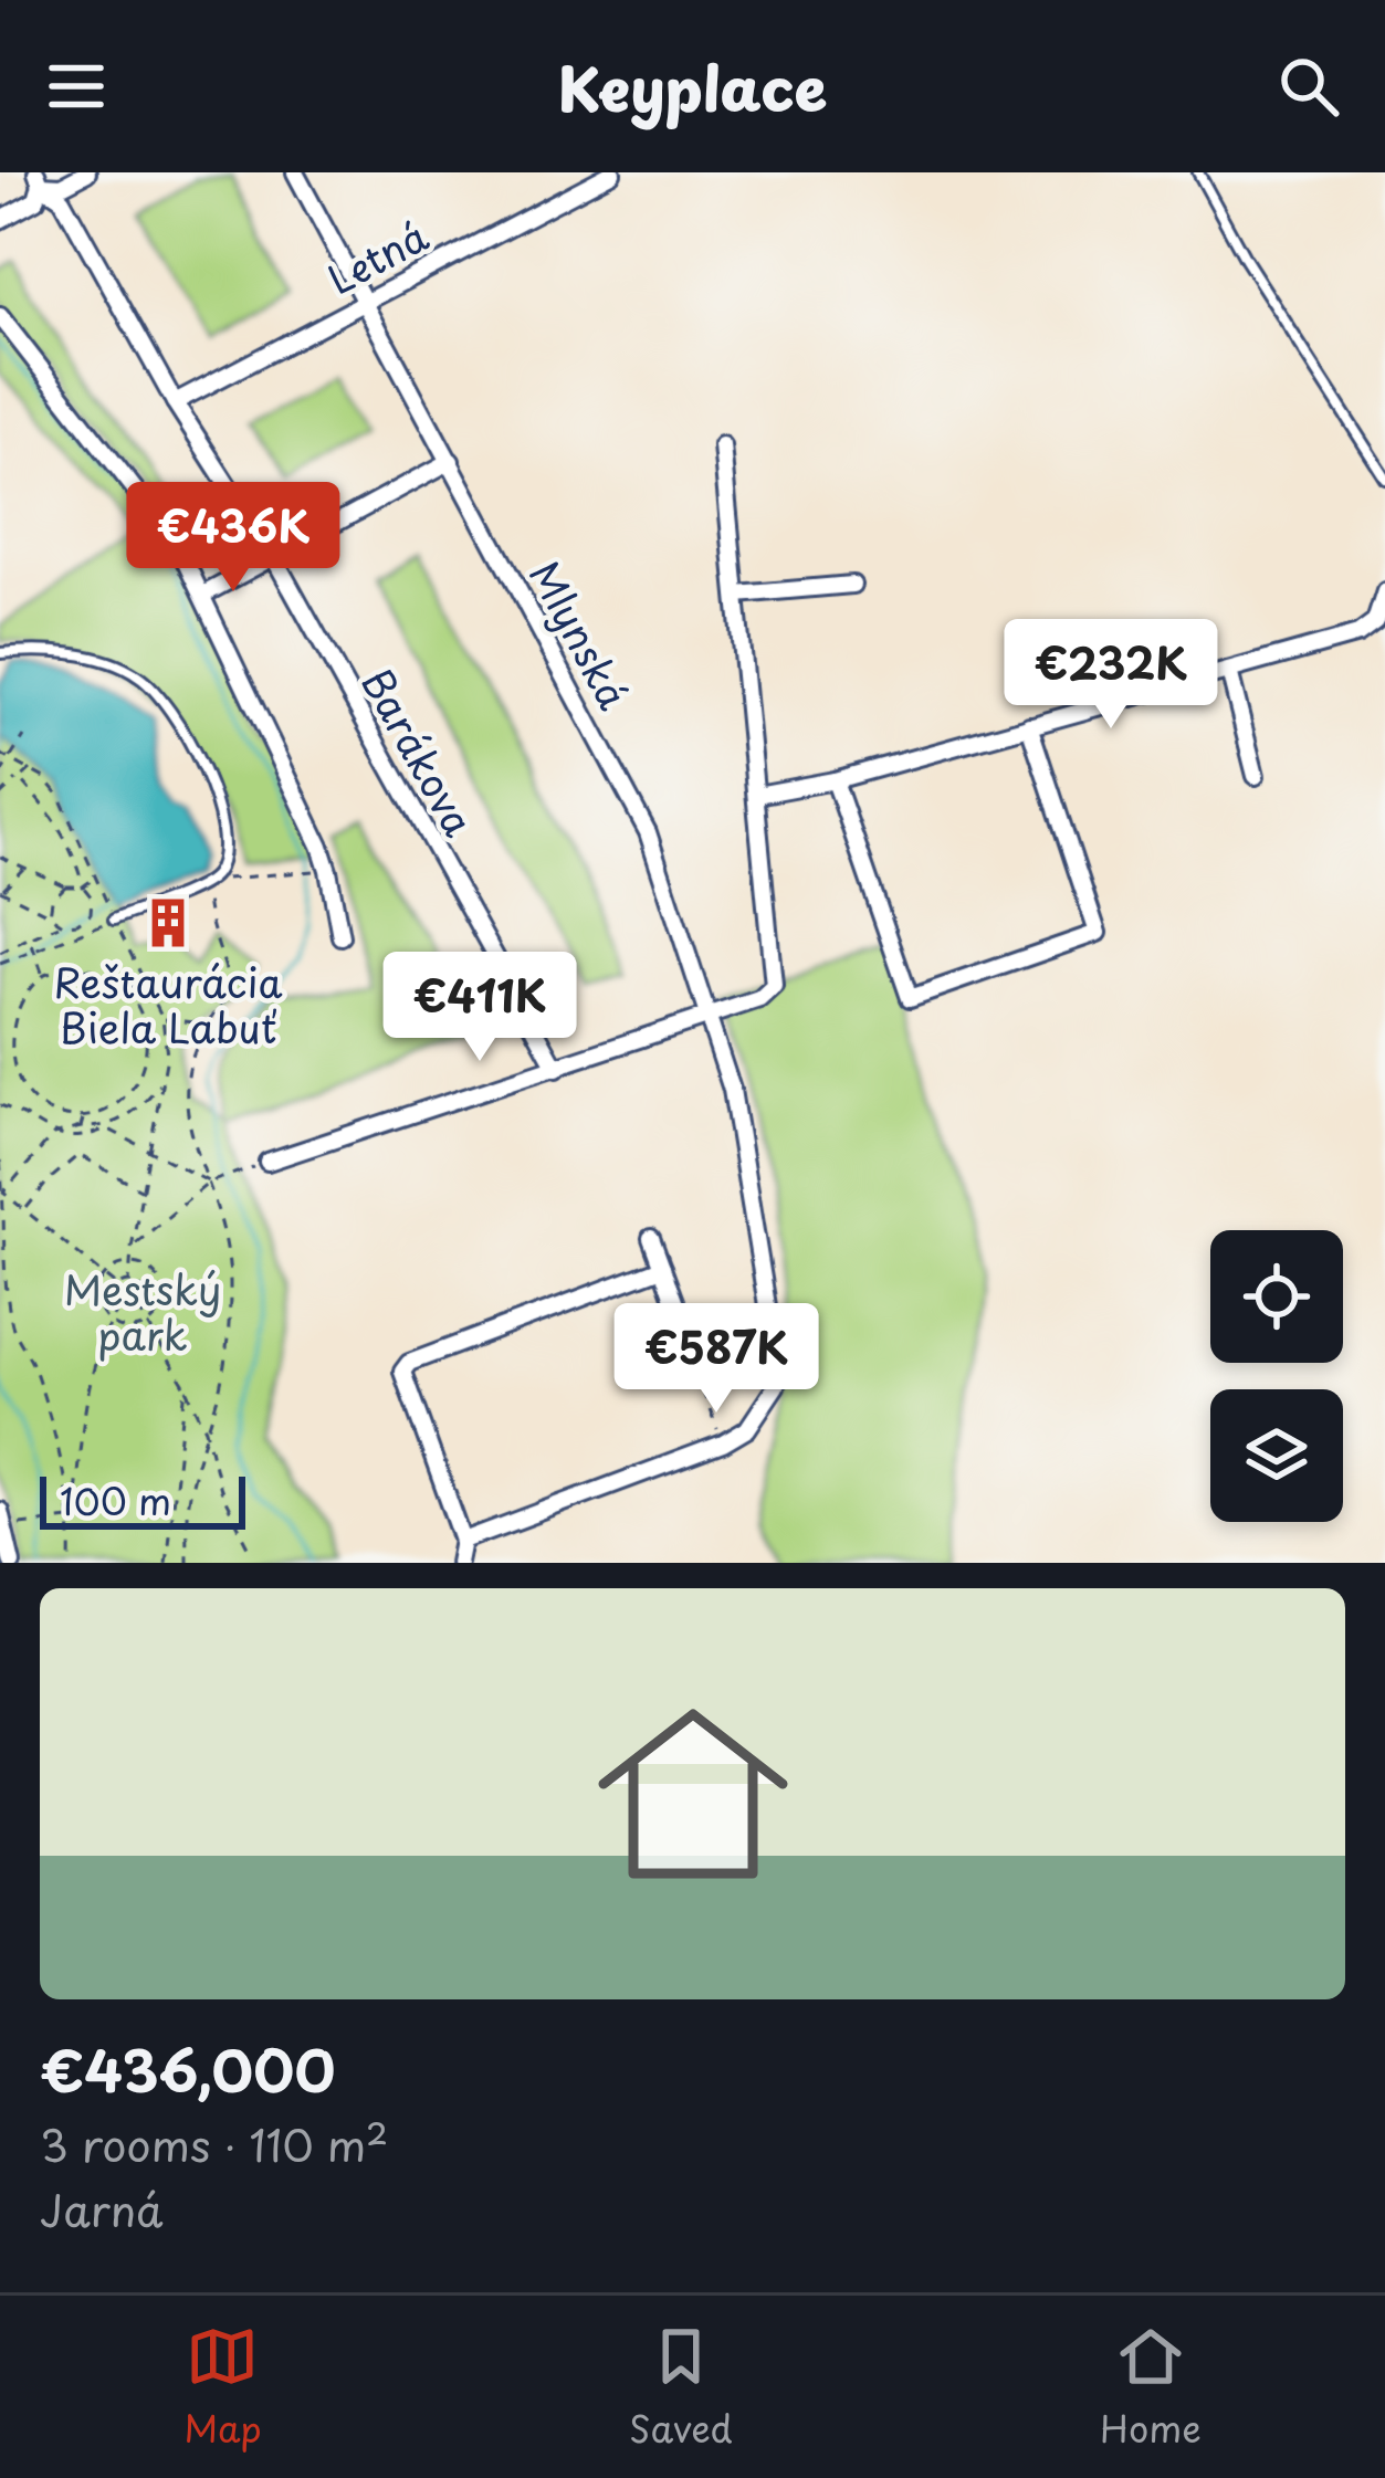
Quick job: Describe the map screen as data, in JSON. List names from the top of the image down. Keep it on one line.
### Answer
{"streets":{"street":["Letná","Mlynská","Barákova"]},"crossings":[["Letná","Mlynská"],["Letná","Barákova"]],"parks":["Mestský park"],"places":{"building":["Reštaurácia Biela Labuť"]},"scale_bar":"100 m","page":{"header":"Keyplace","price":["€436K","€232K","€411K","€587K"],"scale":"100 m","list":[{"name":"€436,000","note":"3 rooms · 110 m² · Jarná"}],"tabs":["Map","Saved","Home"]}}
